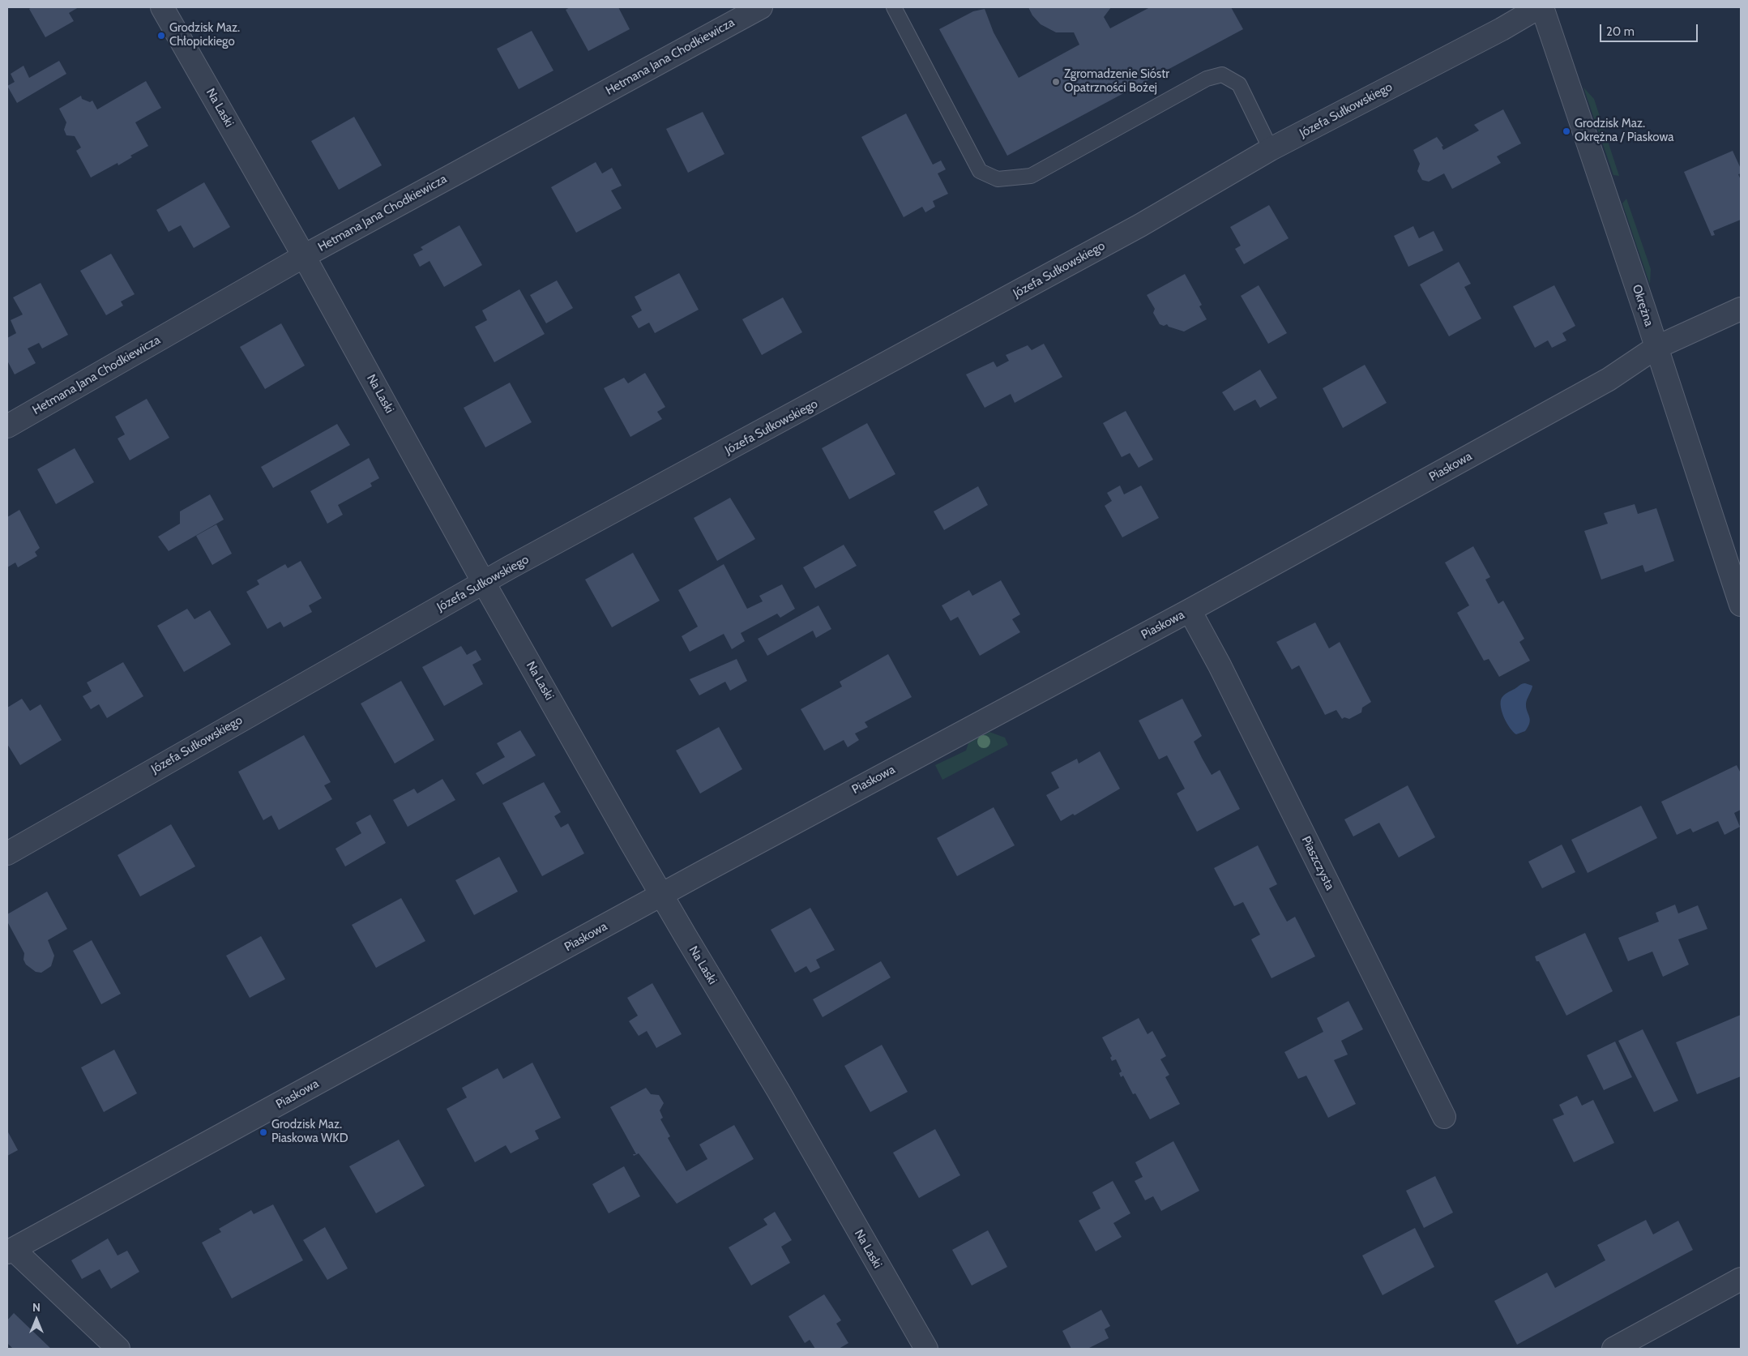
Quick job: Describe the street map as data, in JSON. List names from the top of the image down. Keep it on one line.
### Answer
{"streets":{"street":["Hetmana Jana Chodkiewicza","Na Laski","Józefa Sułkowskiego","Okrężna","Piaskowa","Piaszczysta"]},"crossings":[["Hetmana Jana Chodkiewicza","Na Laski"],["Na Laski","Józefa Sułkowskiego"],["Na Laski","Piaskowa"],["Okrężna","Piaskowa"],["Piaskowa","Piaszczysta"]],"places":["Grodzisk Maz. Chłopickiego","Zgromadzenie Sióstr Opatrzności Bożej","Grodzisk Maz. Okrężna / Piaskowa","Grodzisk Maz. Piaskowa WKD"],"scale_bar":"20 m","north":"top"}
